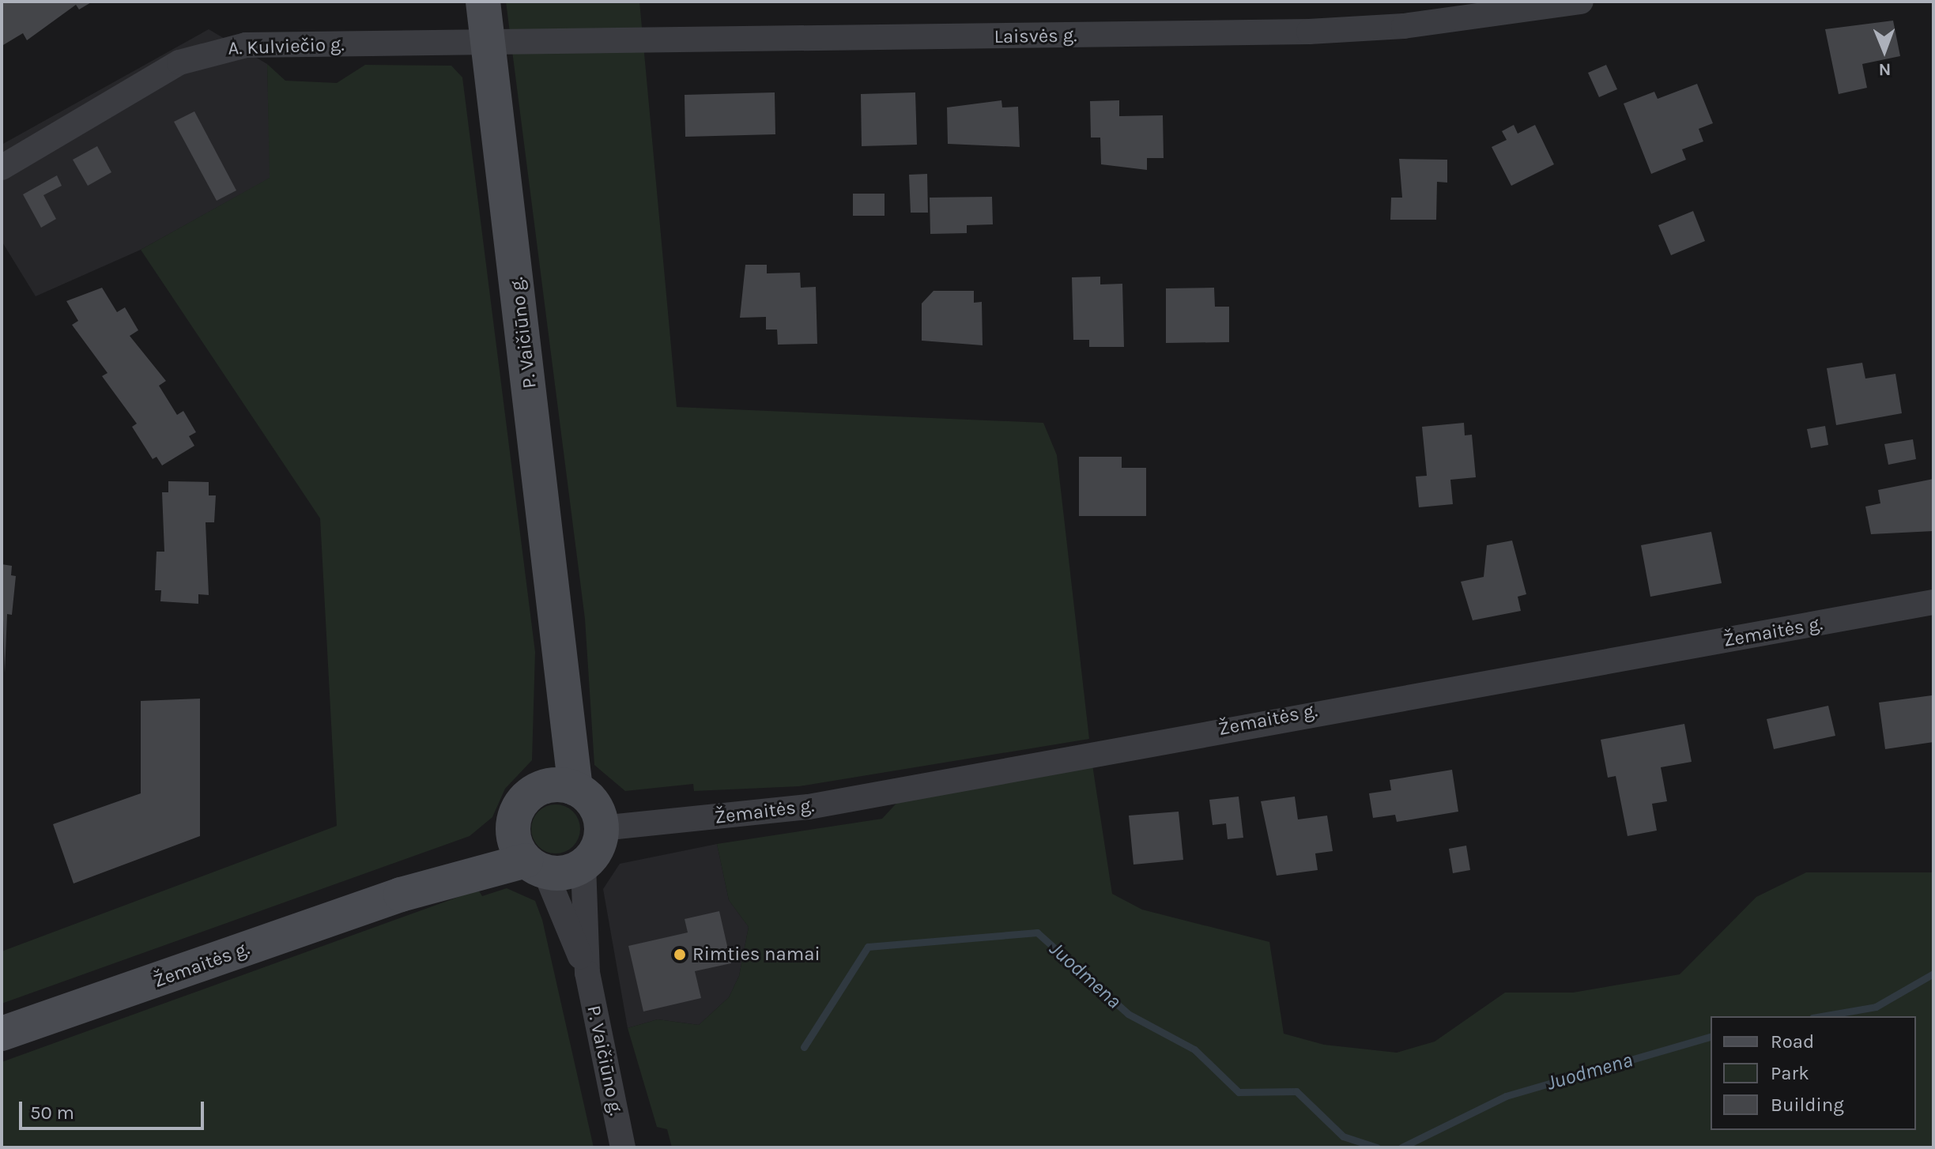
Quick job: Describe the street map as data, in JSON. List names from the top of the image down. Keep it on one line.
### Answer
{"streets":{"main road":["P. Vaičiūno g.","Žemaitės g."],"street":["Laisvės g.","A. Kulviečio g."]},"crossings":[["Laisvės g.","A. Kulviečio g."],["Laisvės g.","P. Vaičiūno g."],["A. Kulviečio g.","P. Vaičiūno g."],["P. Vaičiūno g.","Žemaitės g."]],"water":["Juodmena"],"places":["Rimties namai"],"legend":["Road","Park","Building"],"scale_bar":"50 m","north":"bottom"}
